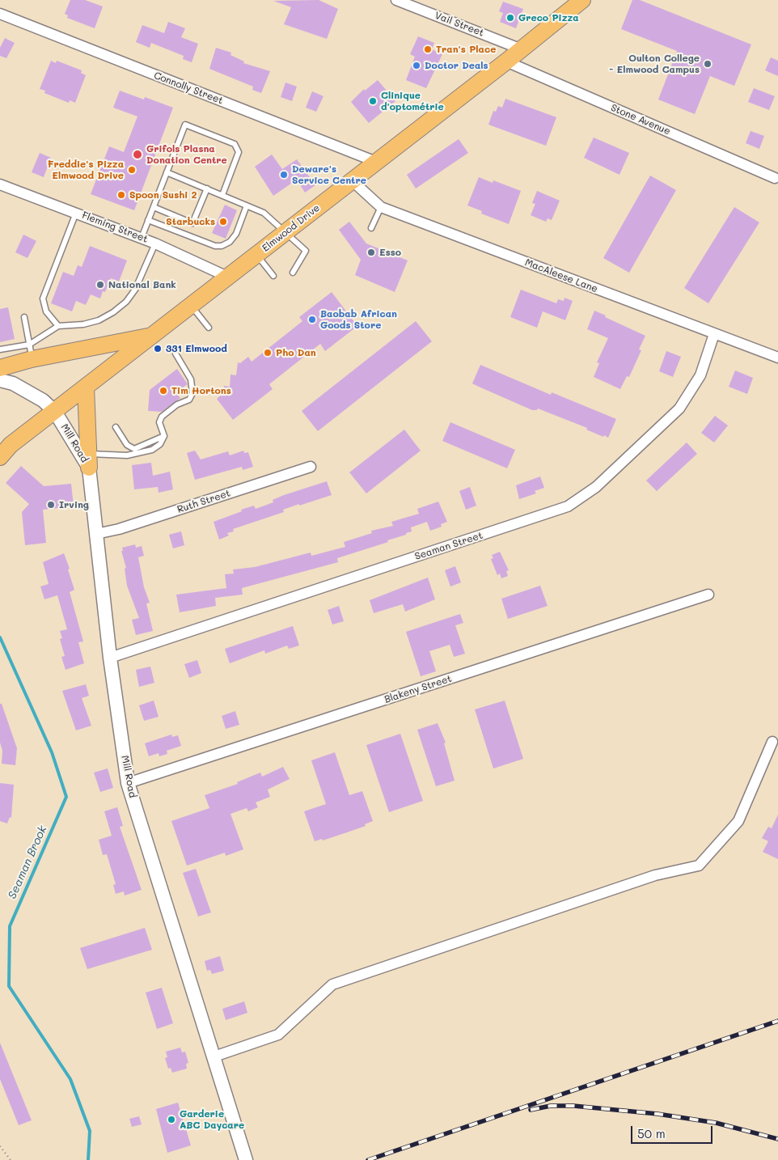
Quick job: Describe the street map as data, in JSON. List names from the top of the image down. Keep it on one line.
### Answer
{"streets":{"main road":["Elmwood Drive"],"street":["Vail Street","Connolly Street","Stone Avenue","Fleming Street","MacAleese Lane","Mill Road","Ruth Street","Seaman Street","Blakeny Street"]},"crossings":[["Vail Street","Elmwood Drive"],["Connolly Street","Elmwood Drive"],["Stone Avenue","Elmwood Drive"],["Fleming Street","Elmwood Drive"],["Elmwood Drive","MacAleese Lane"],["Elmwood Drive","Mill Road"],["MacAleese Lane","Seaman Street"],["Mill Road","Ruth Street"],["Mill Road","Seaman Street"],["Mill Road","Blakeny Street"]],"water":["Seaman Brook"],"places":["Greco Pizza","Tran's Place","Oulton College - Elmwood Campus","Doctor Deals","Clinique d'optométrie","Grifols Plasna Donation Centre","Freddie's Pizza Elmwood Drive","Deware's Service Centre","Spoon Sushi 2","Starbucks","Esso","National Bank","Baobab African Goods Store","331 Elmwood","Pho Dan","Tim Hortons","Irving","Garderie ABC Daycare"],"scale_bar":"50 m"}
